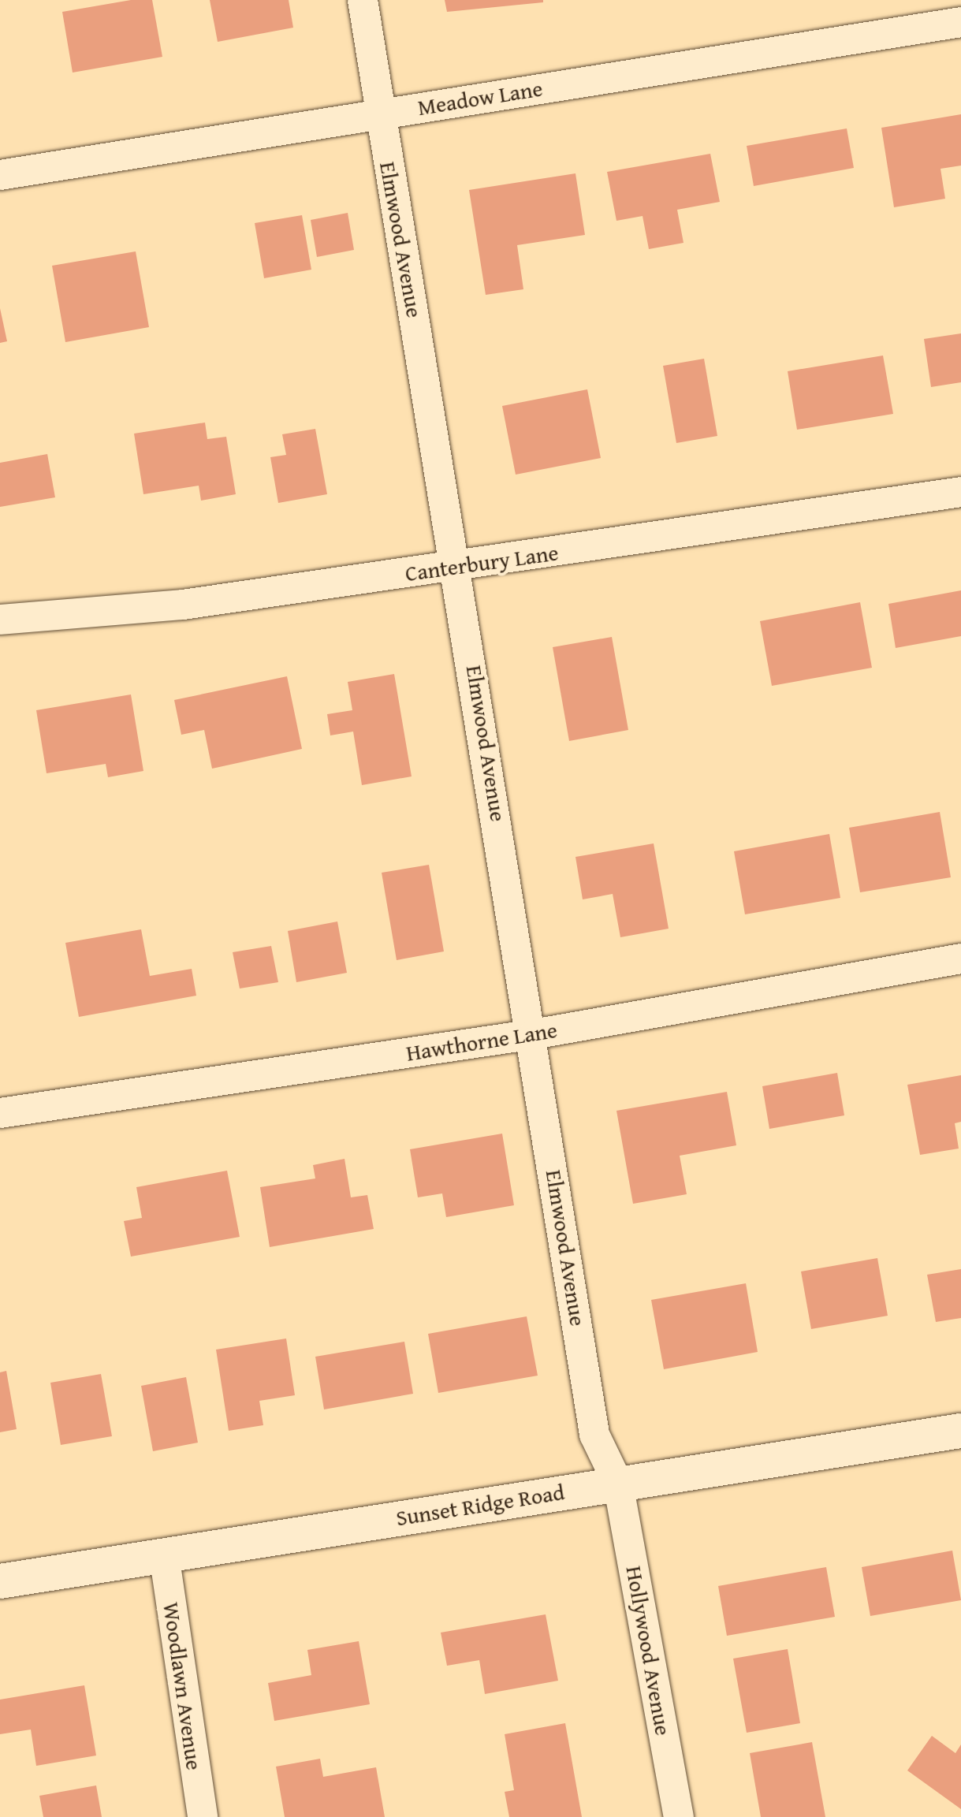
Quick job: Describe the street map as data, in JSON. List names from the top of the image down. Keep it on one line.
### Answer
{"streets":{"street":["Meadow Lane","Elmwood Avenue","Canterbury Lane","Hawthorne Lane","Sunset Ridge Road","Hollywood Avenue","Woodlawn Avenue"]},"crossings":[["Meadow Lane","Elmwood Avenue"],["Elmwood Avenue","Canterbury Lane"],["Elmwood Avenue","Hawthorne Lane"],["Elmwood Avenue","Sunset Ridge Road"],["Elmwood Avenue","Hollywood Avenue"],["Sunset Ridge Road","Hollywood Avenue"],["Sunset Ridge Road","Woodlawn Avenue"]]}
